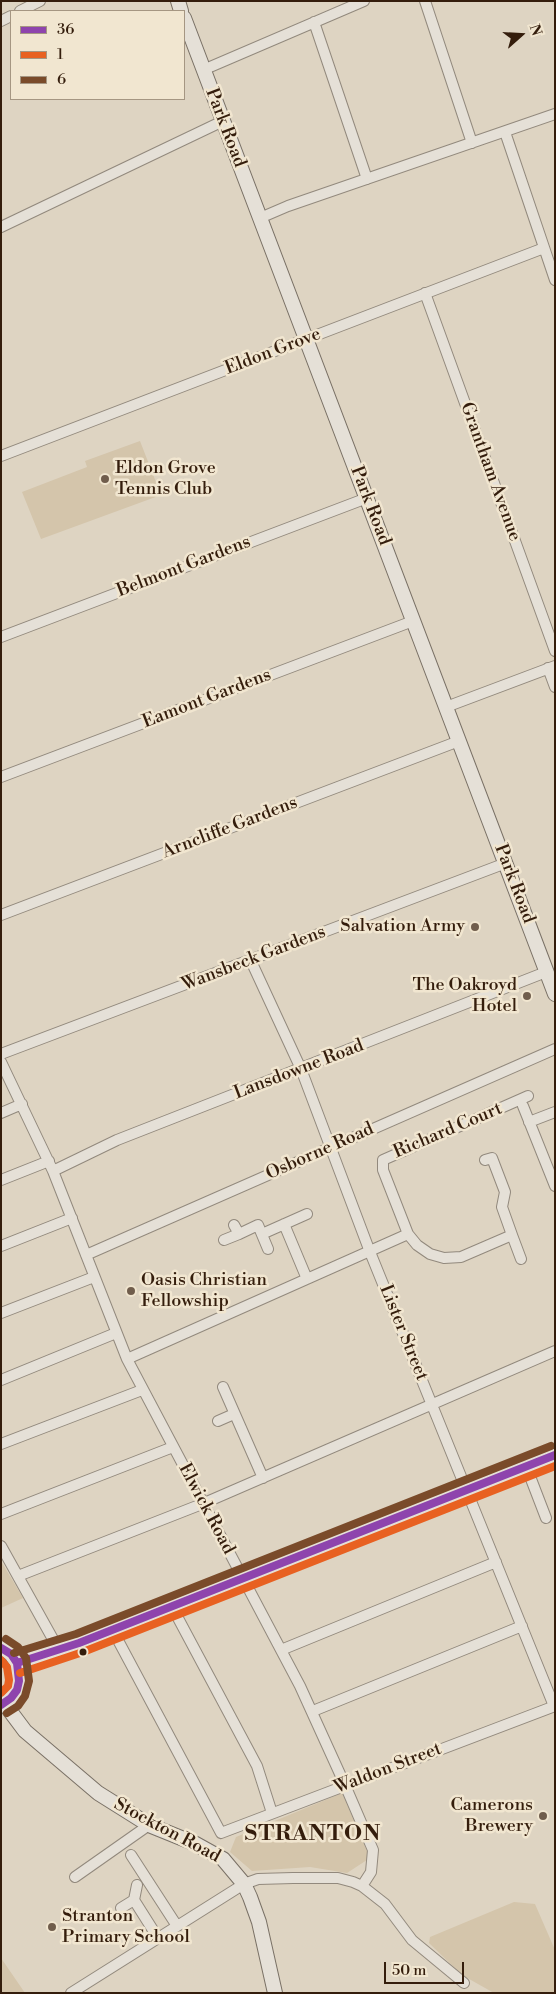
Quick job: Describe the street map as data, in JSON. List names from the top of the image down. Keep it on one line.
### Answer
{"streets":{"street":["Park Road","Eldon Grove","Grantham Avenue","Belmont Gardens","Eamont Gardens","Arncliffe Gardens","Wansbeck Gardens","Lansdowne Road","Richard Court","Osborne Road","Lister Street","Elwick Road","Waldon Street","Stockton Road"]},"crossings":[["Park Road","Eldon Grove"],["Park Road","Belmont Gardens"],["Park Road","Eamont Gardens"],["Park Road","Arncliffe Gardens"],["Park Road","Wansbeck Gardens"],["Park Road","Lansdowne Road"],["Eldon Grove","Grantham Avenue"],["Wansbeck Gardens","Lister Street"],["Lansdowne Road","Lister Street"],["Lansdowne Road","Elwick Road"],["Osborne Road","Lister Street"],["Osborne Road","Elwick Road"],["Lister Street","Waldon Street"],["Elwick Road","Waldon Street"]],"districts":["STRANTON"],"places":["Eldon Grove Tennis Club","Salvation Army","The Oakroyd Hotel","Oasis Christian Fellowship","Camerons Brewery","Stranton Primary School"],"lines":["transit line 6","transit line 36","transit line 1"],"legend":["36","1","6"],"scale_bar":"50 m","north":"right"}
